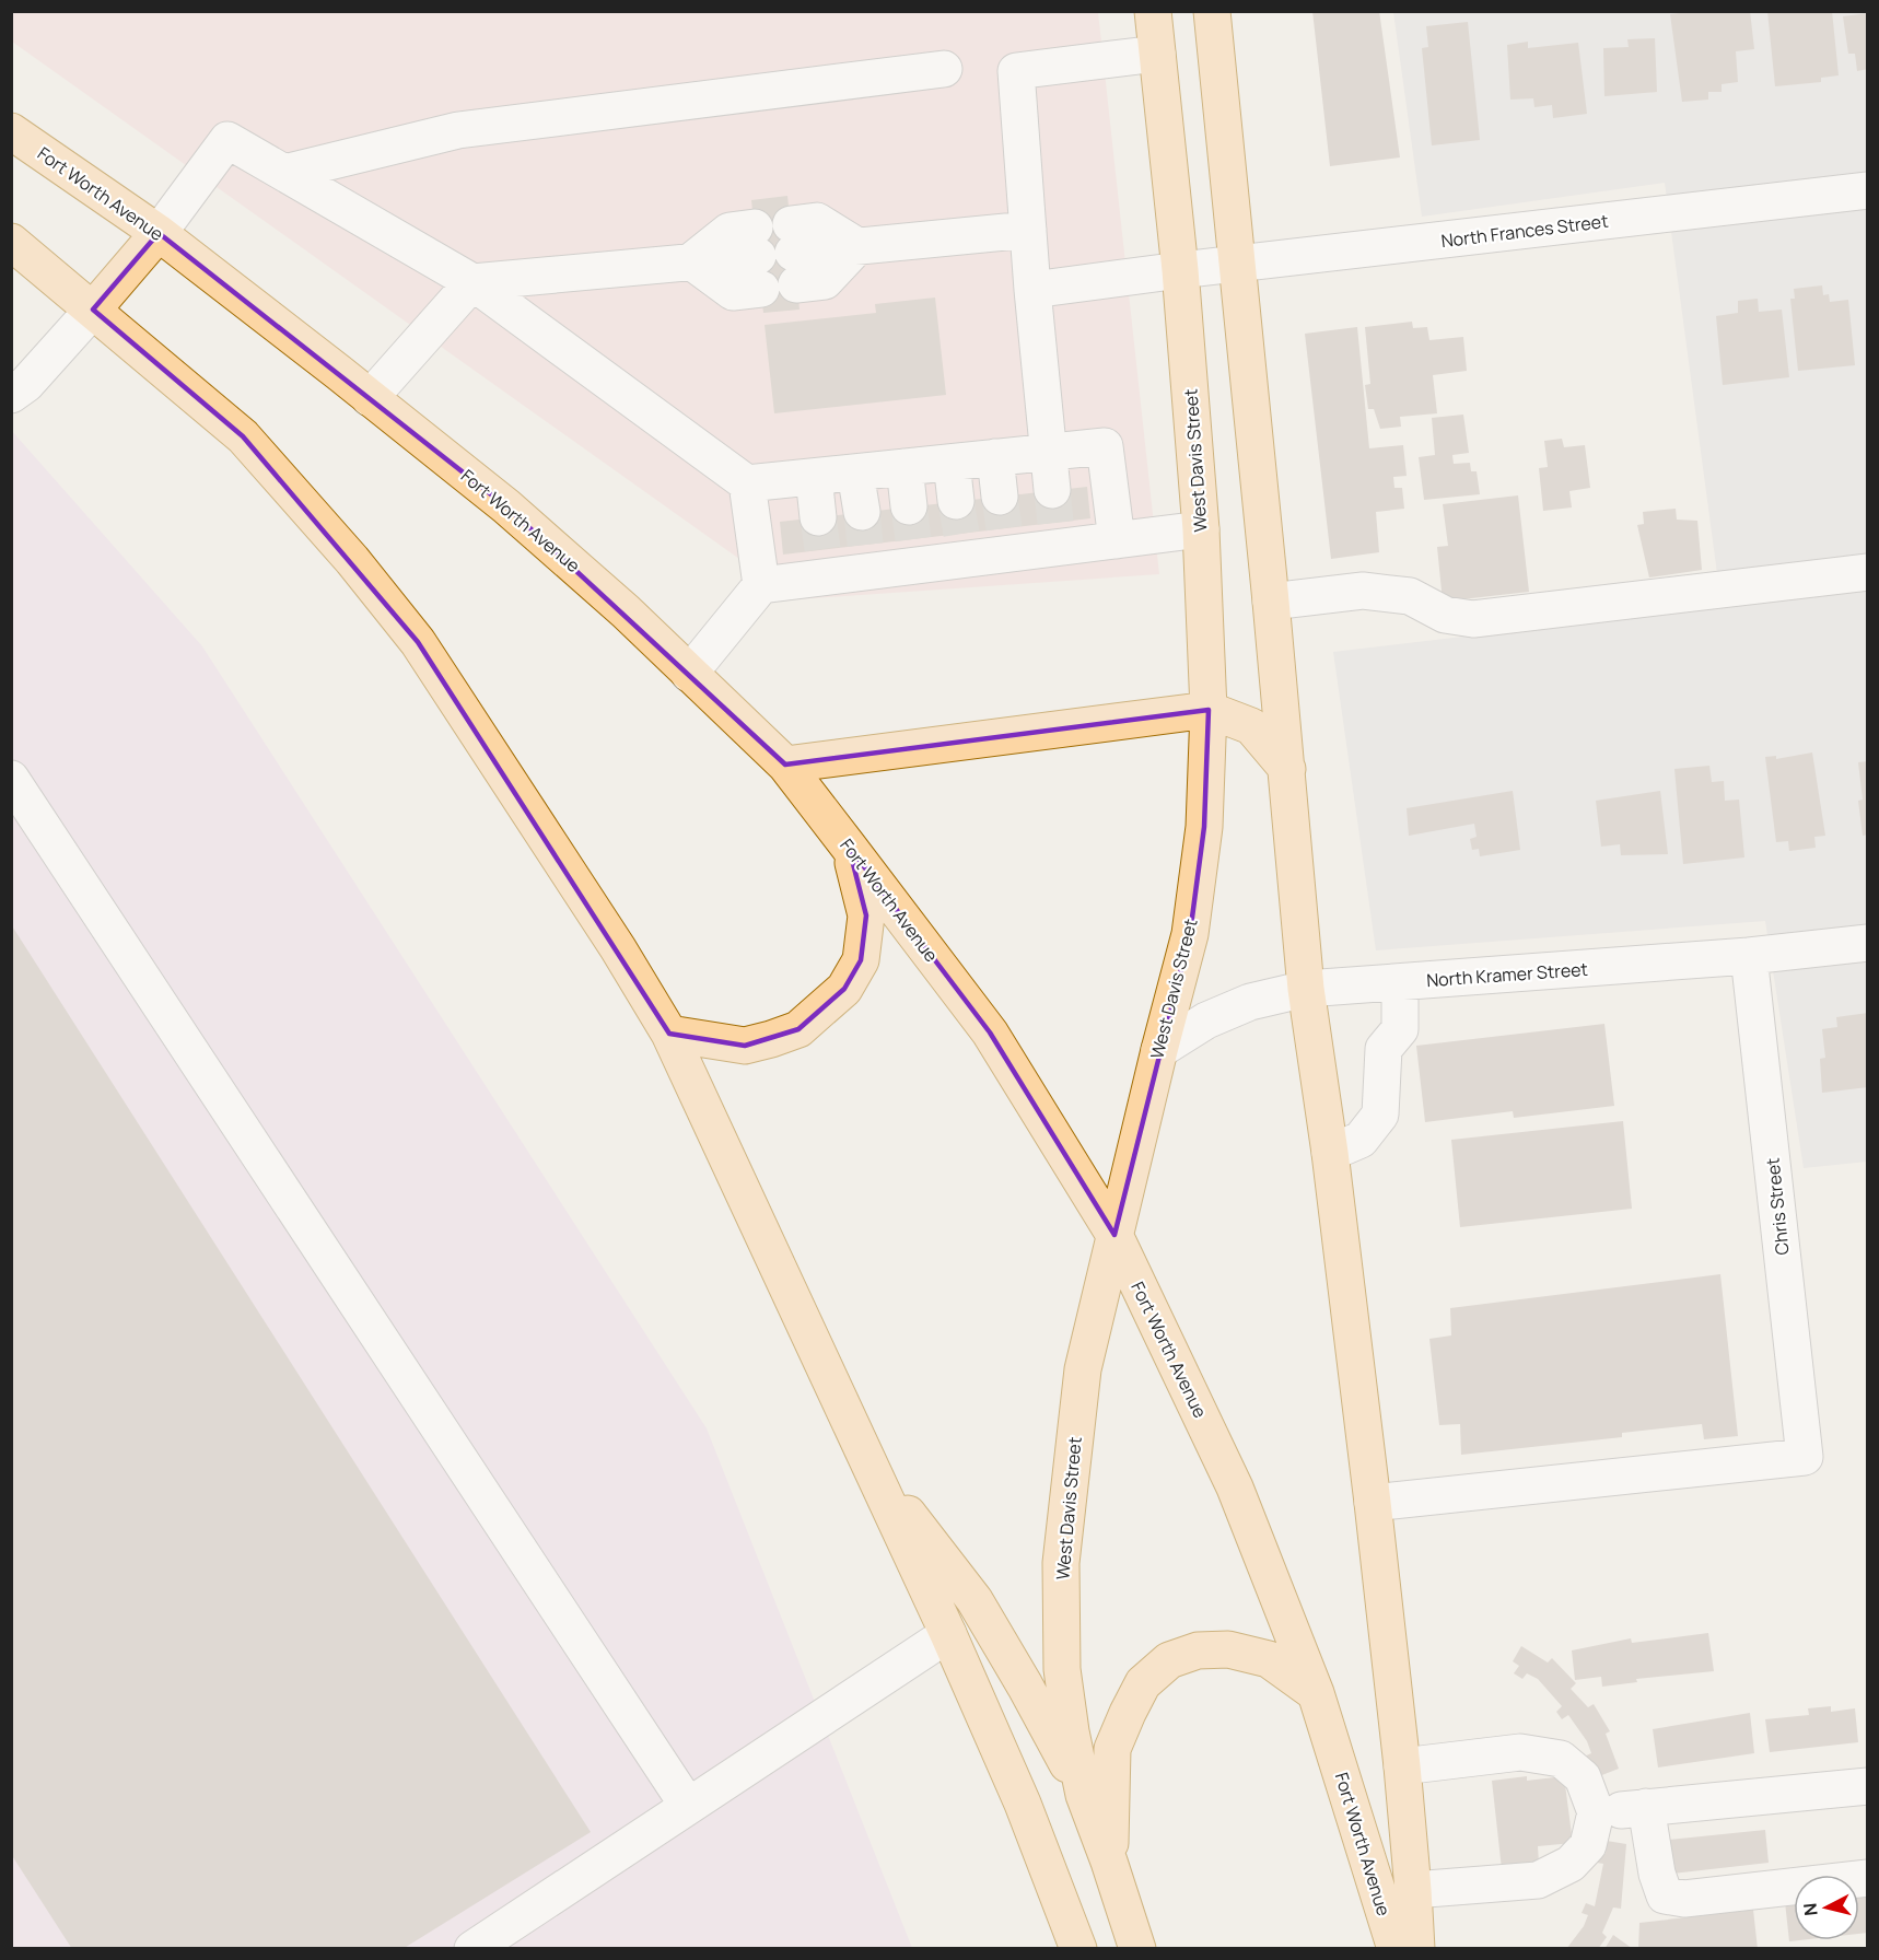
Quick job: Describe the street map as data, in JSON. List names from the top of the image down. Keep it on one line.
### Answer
{"streets":{"main road":["Fort Worth Avenue","West Davis Street"],"street":["North Frances Street","North Kramer Street","Chris Street"]},"crossings":[["Fort Worth Avenue","West Davis Street"],["North Frances Street","West Davis Street"],["West Davis Street","North Kramer Street"],["North Kramer Street","Chris Street"]],"north":"left"}
